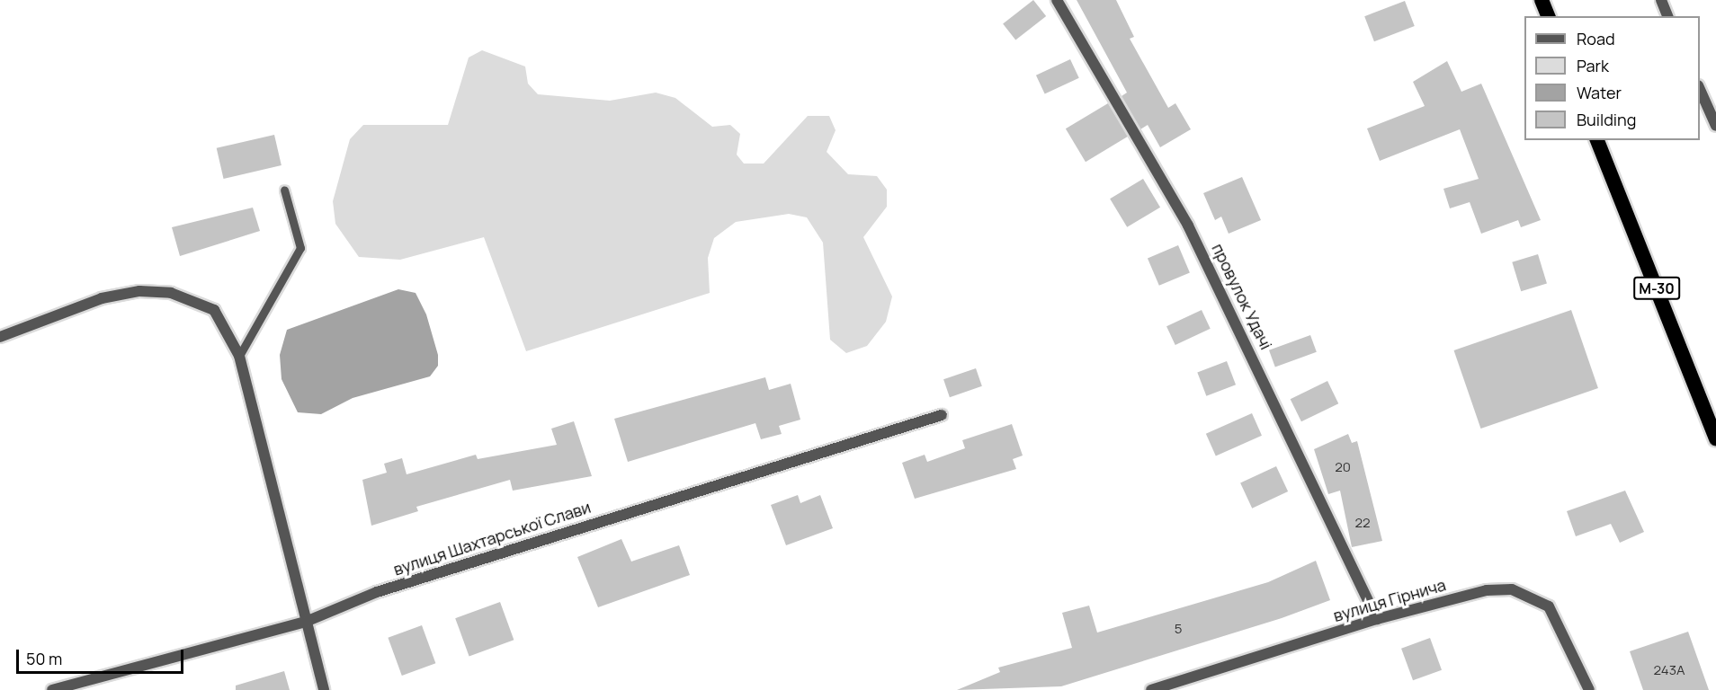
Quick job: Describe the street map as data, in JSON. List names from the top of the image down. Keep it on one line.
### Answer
{"streets":{"highway":["М-30"],"street":["провулок Удачі","вулиця Шахтарської Слави","вулиця Гірнича"]},"crossings":[["провулок Удачі","вулиця Гірнича"]],"house_numbers":["20","22","5","243А"],"legend":["Road","Park","Water","Building"],"scale_bar":"50 m"}
